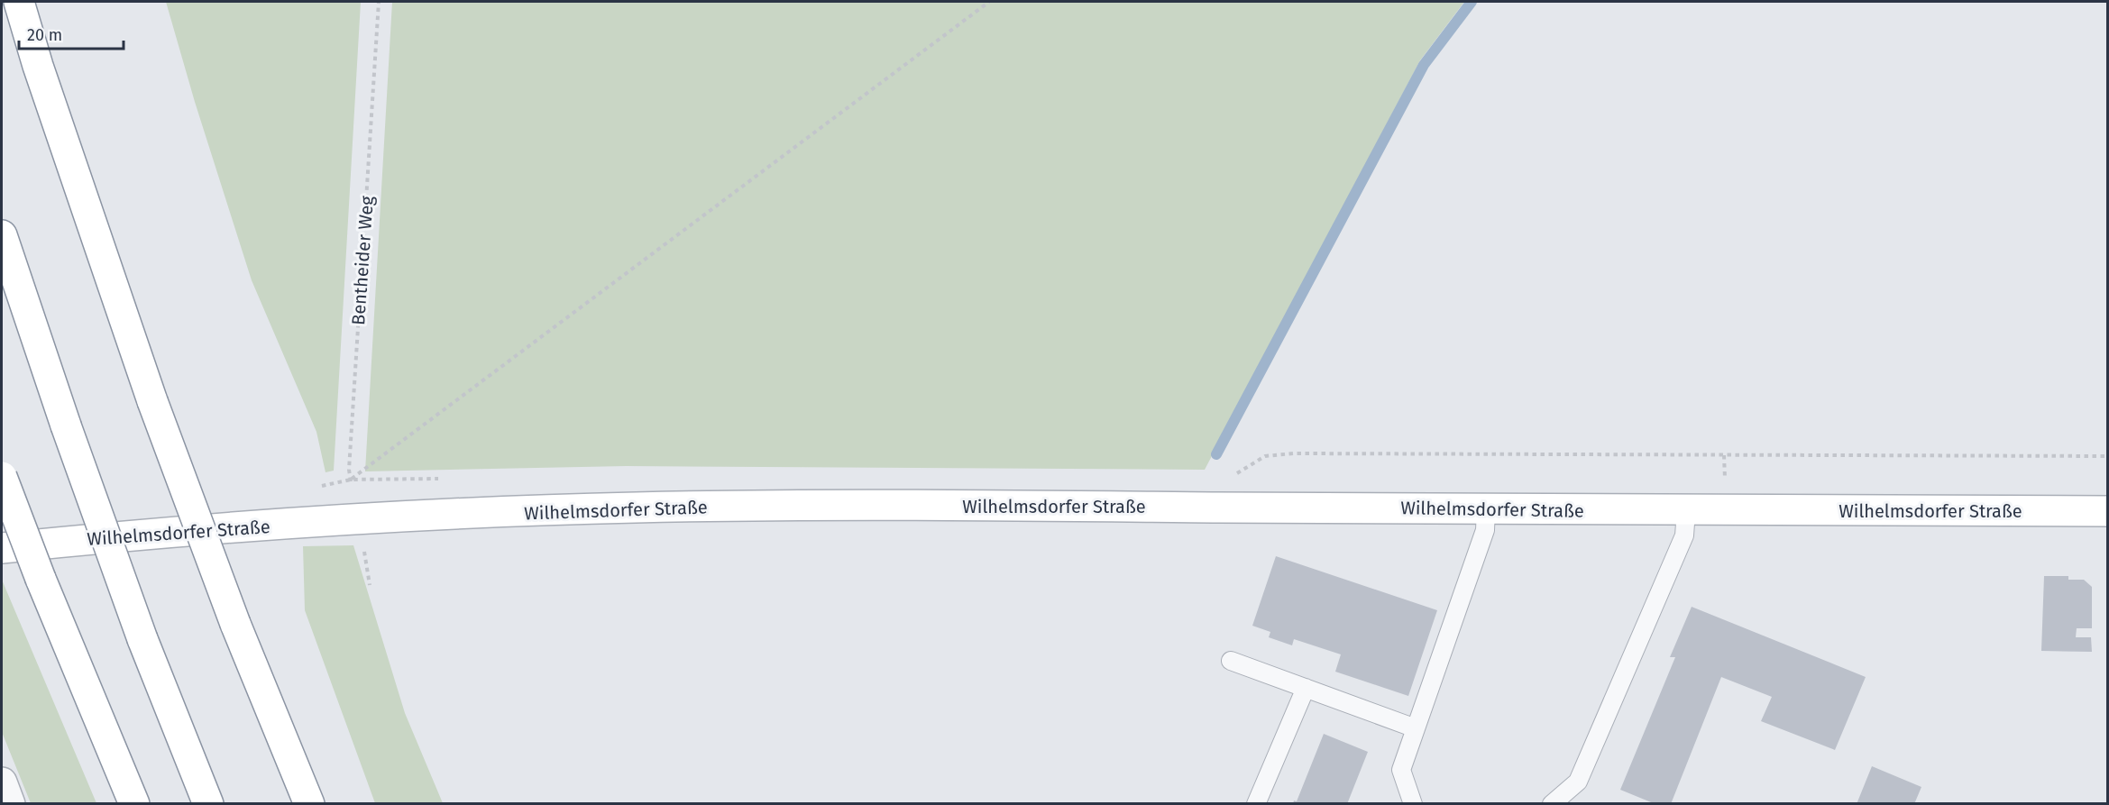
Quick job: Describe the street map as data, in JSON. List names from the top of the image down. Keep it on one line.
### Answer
{"streets":{"main road":["Wilhelmsdorfer Straße"],"path":["Bentheider Weg"]},"crossings":[["Bentheider Weg","Wilhelmsdorfer Straße"]],"scale_bar":"20 m"}
